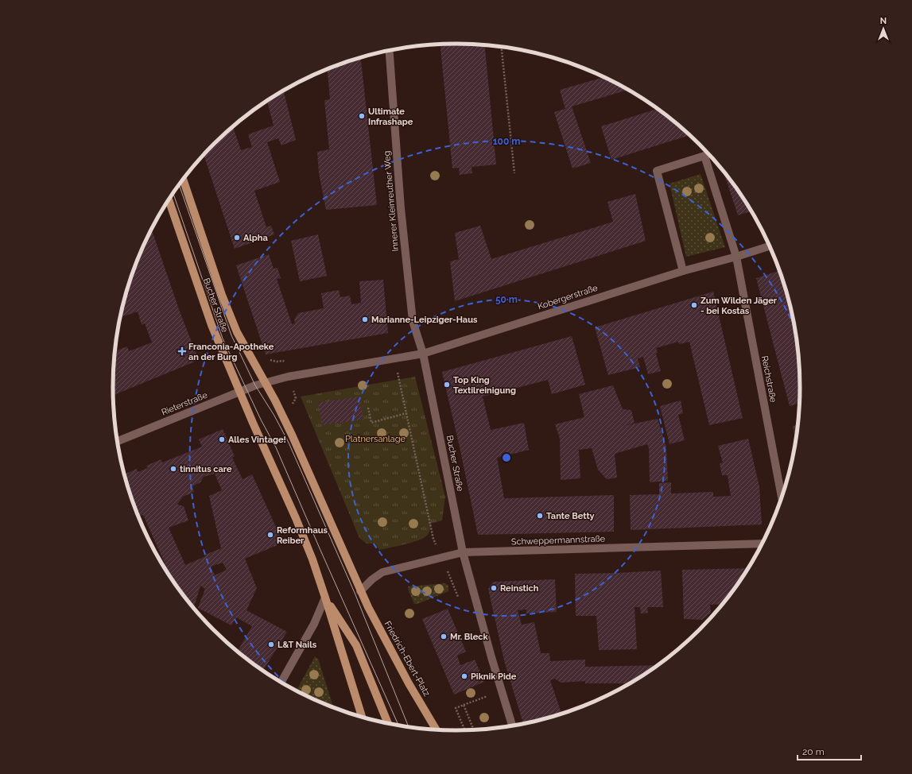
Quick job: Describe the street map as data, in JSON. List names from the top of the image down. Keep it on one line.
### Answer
{"streets":{"main road":["Bucher Straße","Friedrich-Ebert-Platz"],"street":["Innerer Kleinreuther Weg","Kobergerstraße","Reichstraße","Rieterstraße","Schweppermannstraße"]},"crossings":[["Innerer Kleinreuther Weg","Kobergerstraße"],["Innerer Kleinreuther Weg","Bucher Straße"],["Kobergerstraße","Bucher Straße"],["Kobergerstraße","Reichstraße"],["Bucher Straße","Rieterstraße"],["Bucher Straße","Schweppermannstraße"],["Bucher Straße","Friedrich-Ebert-Platz"],["Schweppermannstraße","Friedrich-Ebert-Platz"]],"parks":["Platnersanlage"],"places":{"other":["Ultimate Infrashape","Alpha","Zum Wilden Jäger - bei Kostas","Marianne-Leipziger-Haus","Top King Textilreinigung","Alles Vintage!","tinnitus care","Tante Betty","Reformhaus Reiber","Reinstich","Mr. Bleck","L&T Nails","Piknik Pide"],"health":["Franconia-Apotheke an der Burg"]},"scale_bar":"20 m","north":"top","rings":["100 m","50 m"]}
